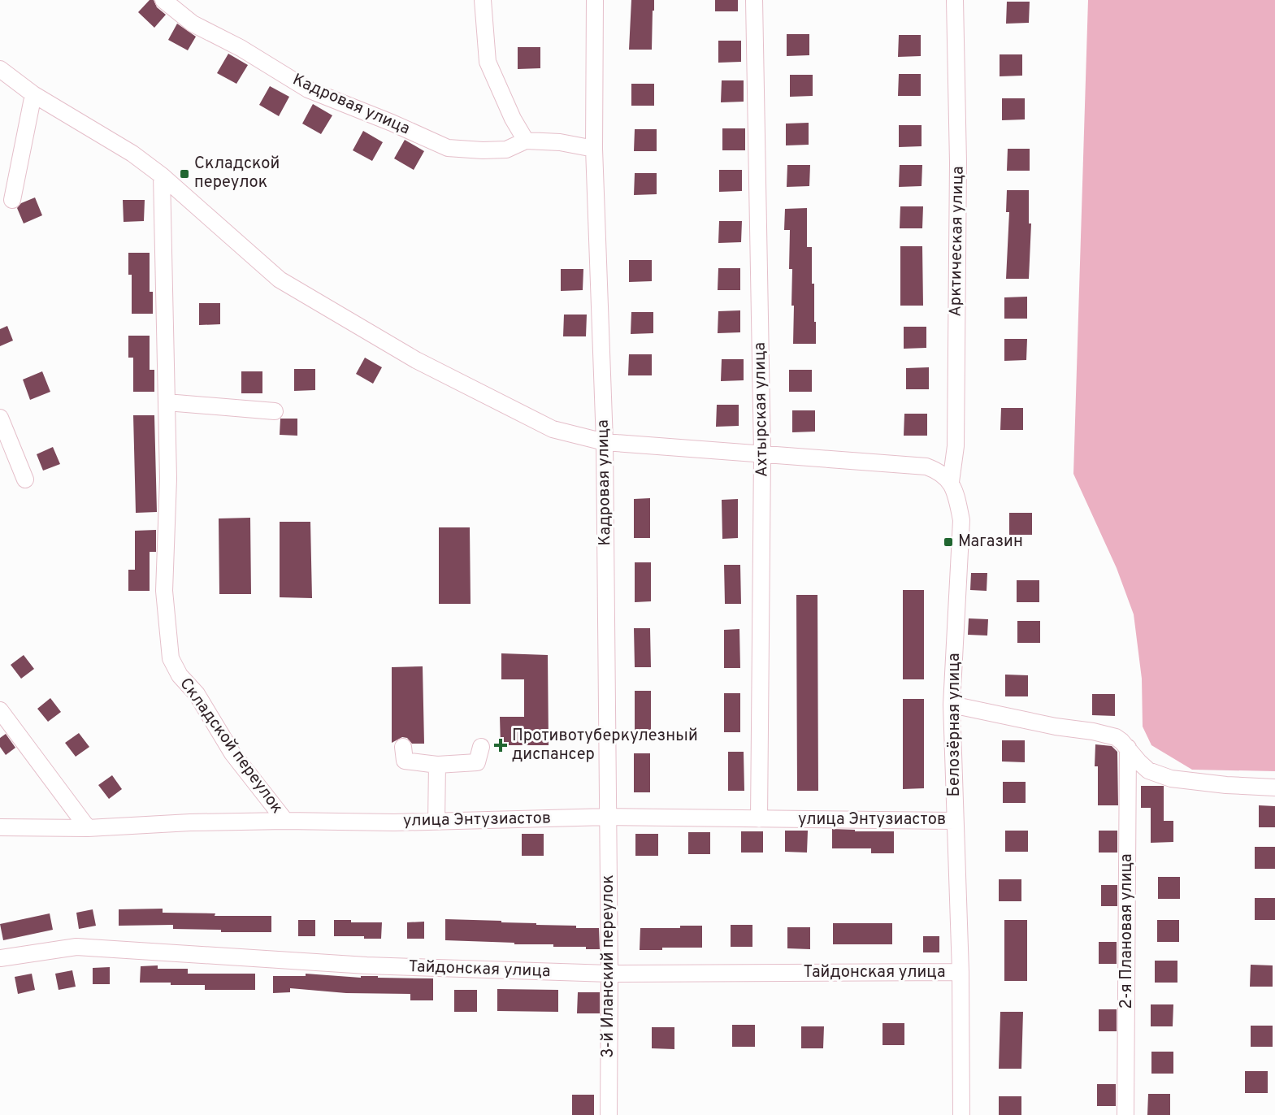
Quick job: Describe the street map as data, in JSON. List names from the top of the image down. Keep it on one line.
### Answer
{"streets":{"street":["Кадровая улица","Арктическая улица","Ахтырская улица","Белозёрная улица","Складской переулок","улица Энтузиастов","2-я Плановая улица","3-й Иланский переулок","Тайдонская улица"]},"crossings":[["Кадровая улица","улица Энтузиастов"],["Кадровая улица","3-й Иланский переулок"],["Арктическая улица","Белозёрная улица"],["Ахтырская улица","улица Энтузиастов"],["Белозёрная улица","улица Энтузиастов"],["Белозёрная улица","Тайдонская улица"],["Складской переулок","улица Энтузиастов"],["улица Энтузиастов","3-й Иланский переулок"],["3-й Иланский переулок","Тайдонская улица"]],"places":{"transit":["Складской переулок","Магазин"],"health":["Противотуберкулезный диспансер"]}}
